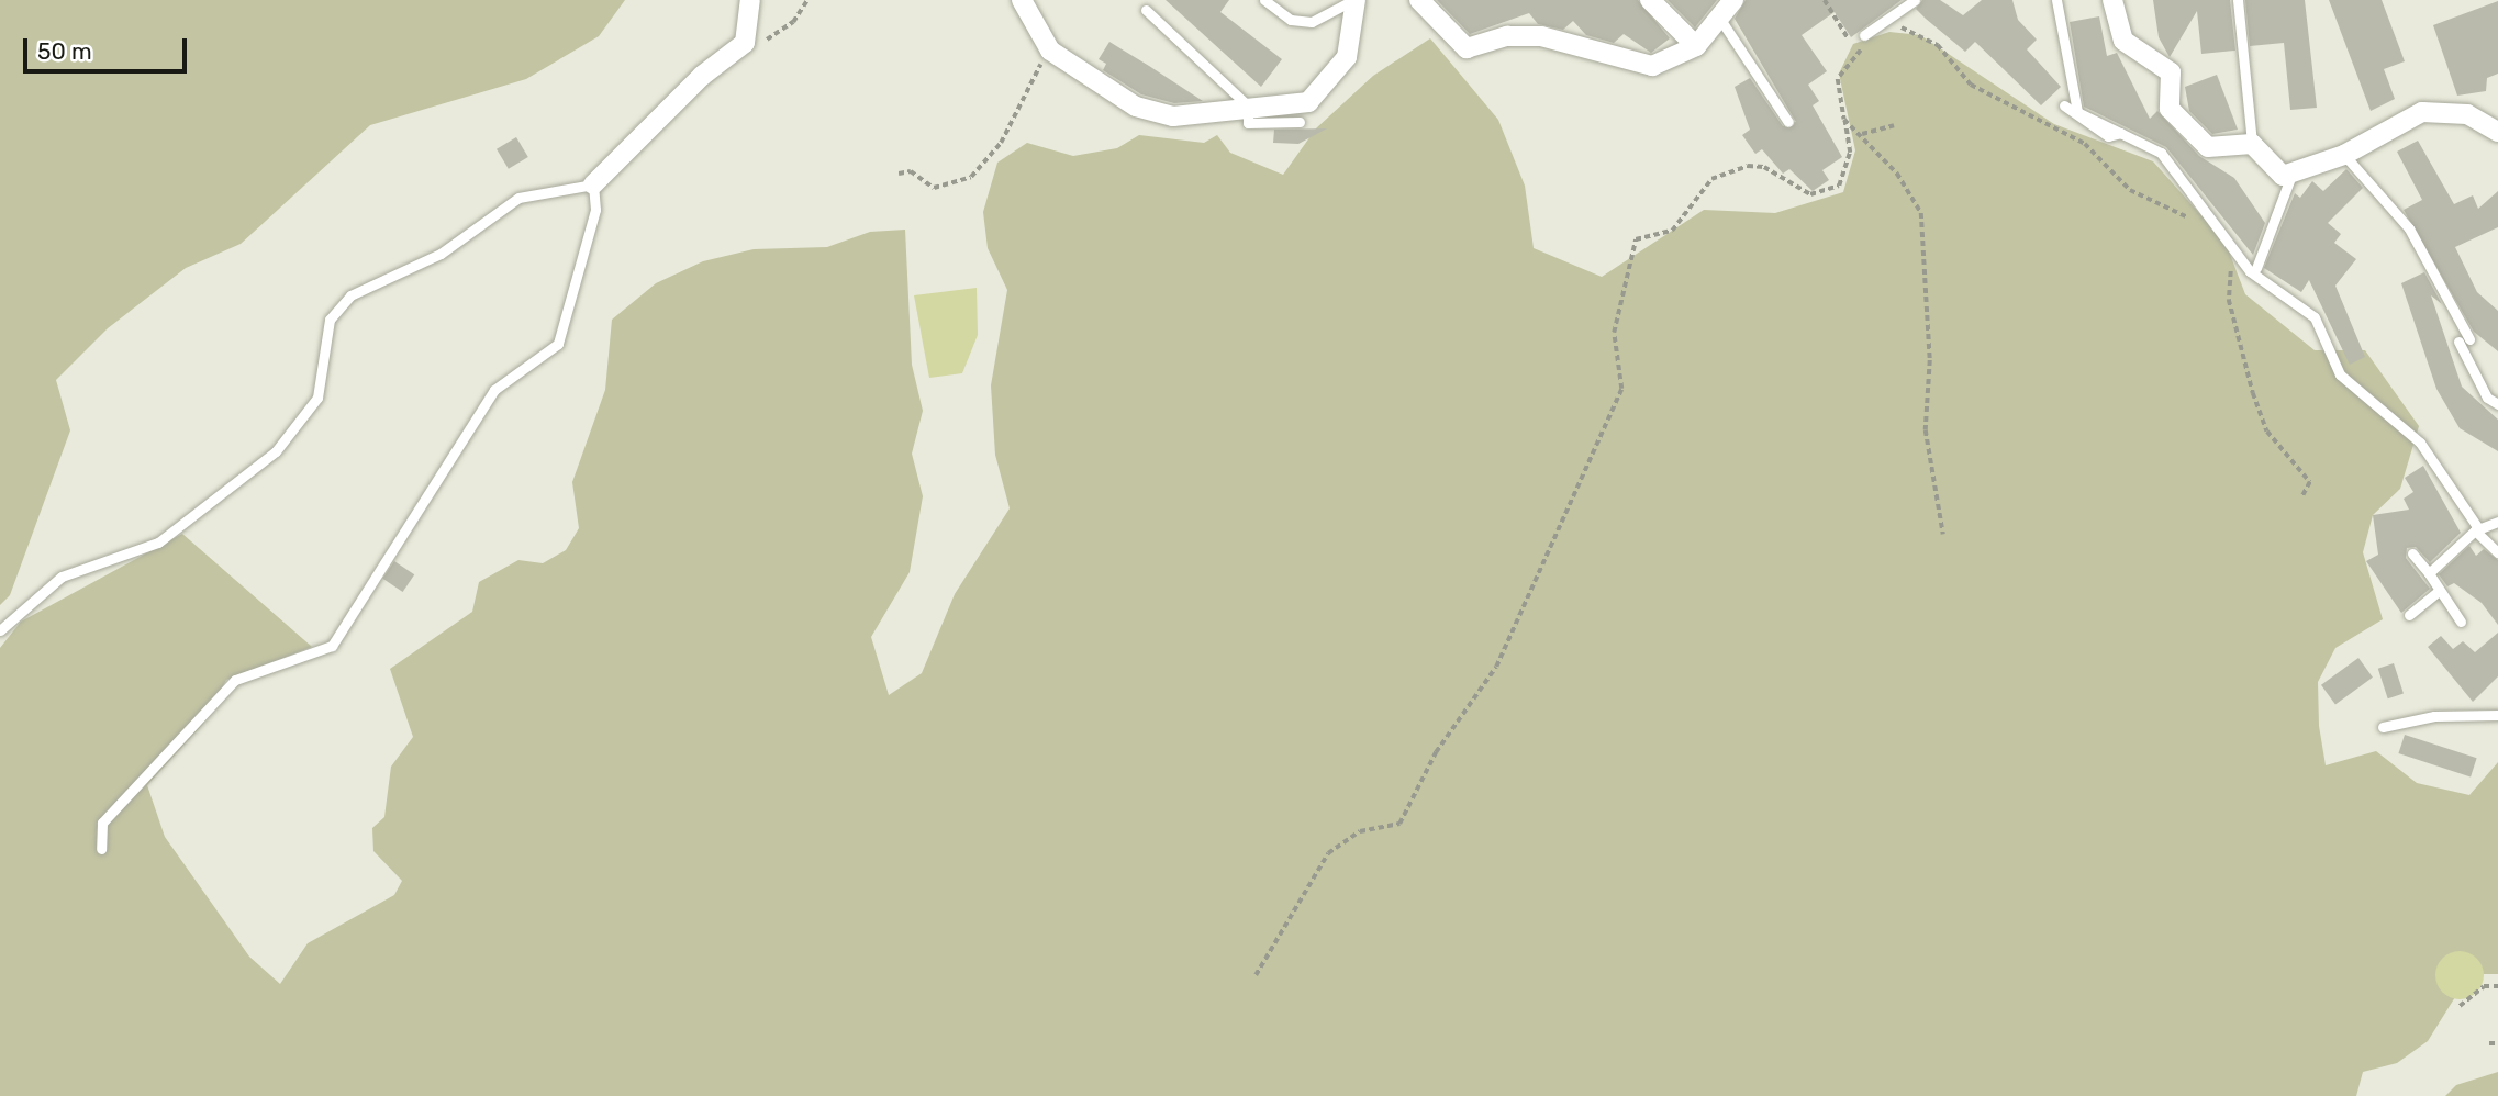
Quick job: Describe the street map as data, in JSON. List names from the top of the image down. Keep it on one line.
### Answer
{"scale_bar":"50 m"}
